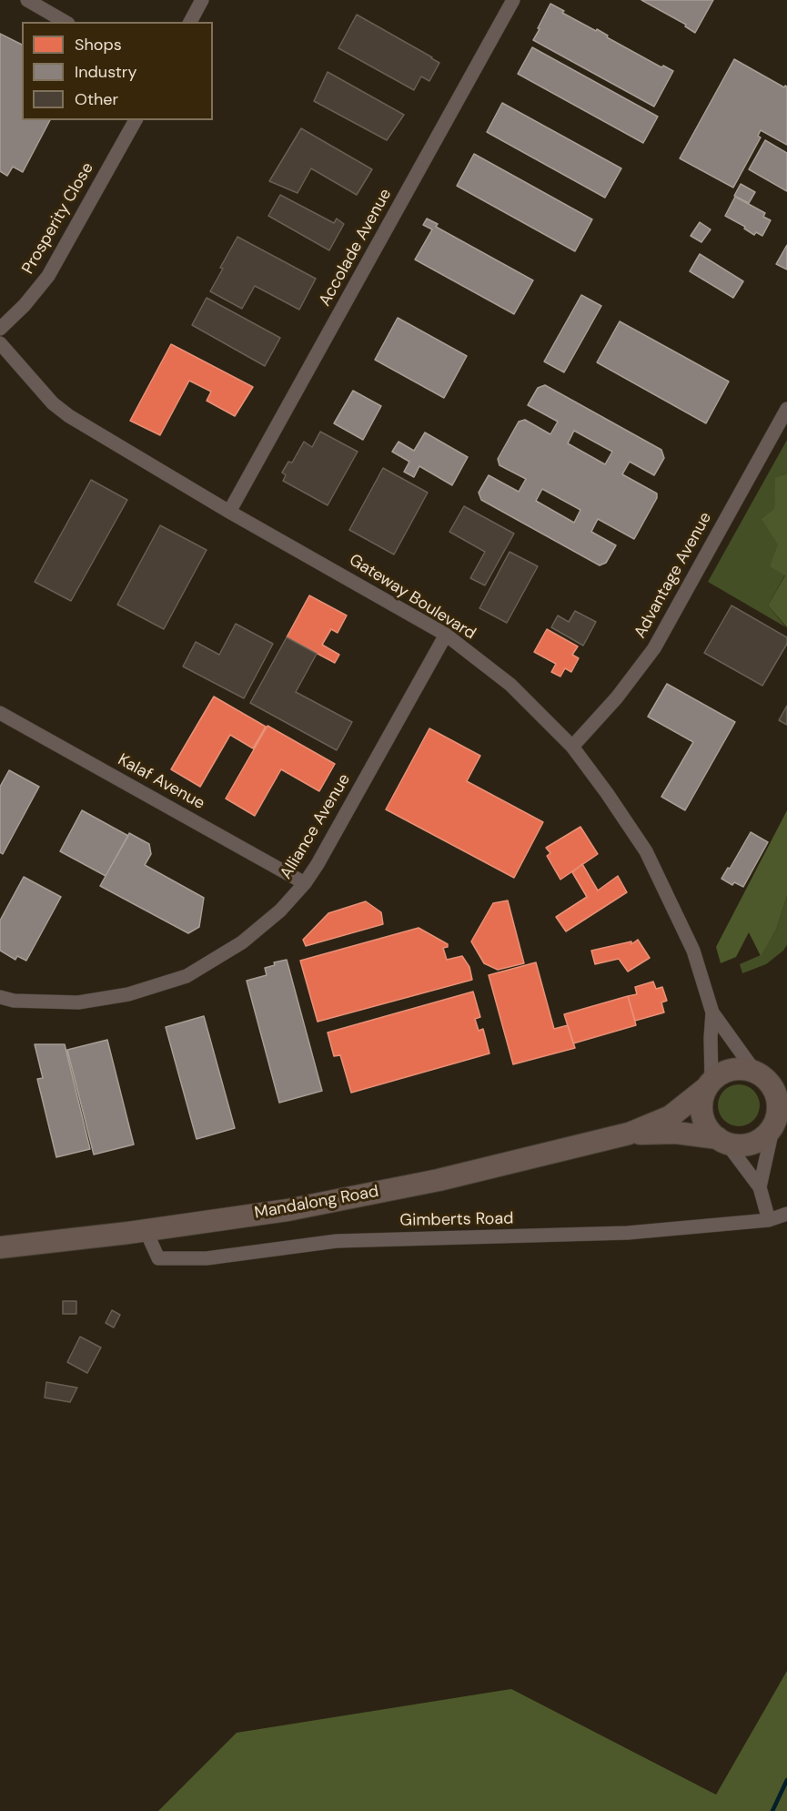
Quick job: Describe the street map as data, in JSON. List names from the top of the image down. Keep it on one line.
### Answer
{"streets":{"main road":["Mandalong Road"],"street":["Prosperity Close","Accolade Avenue","Advantage Avenue","Gateway Boulevard","Kalaf Avenue","Alliance Avenue","Gimberts Road"]},"crossings":[["Accolade Avenue","Gateway Boulevard"],["Advantage Avenue","Gateway Boulevard"],["Gateway Boulevard","Alliance Avenue"],["Gateway Boulevard","Mandalong Road"],["Kalaf Avenue","Alliance Avenue"],["Mandalong Road","Gimberts Road"]],"legend":["Shops","Industry","Other"]}
